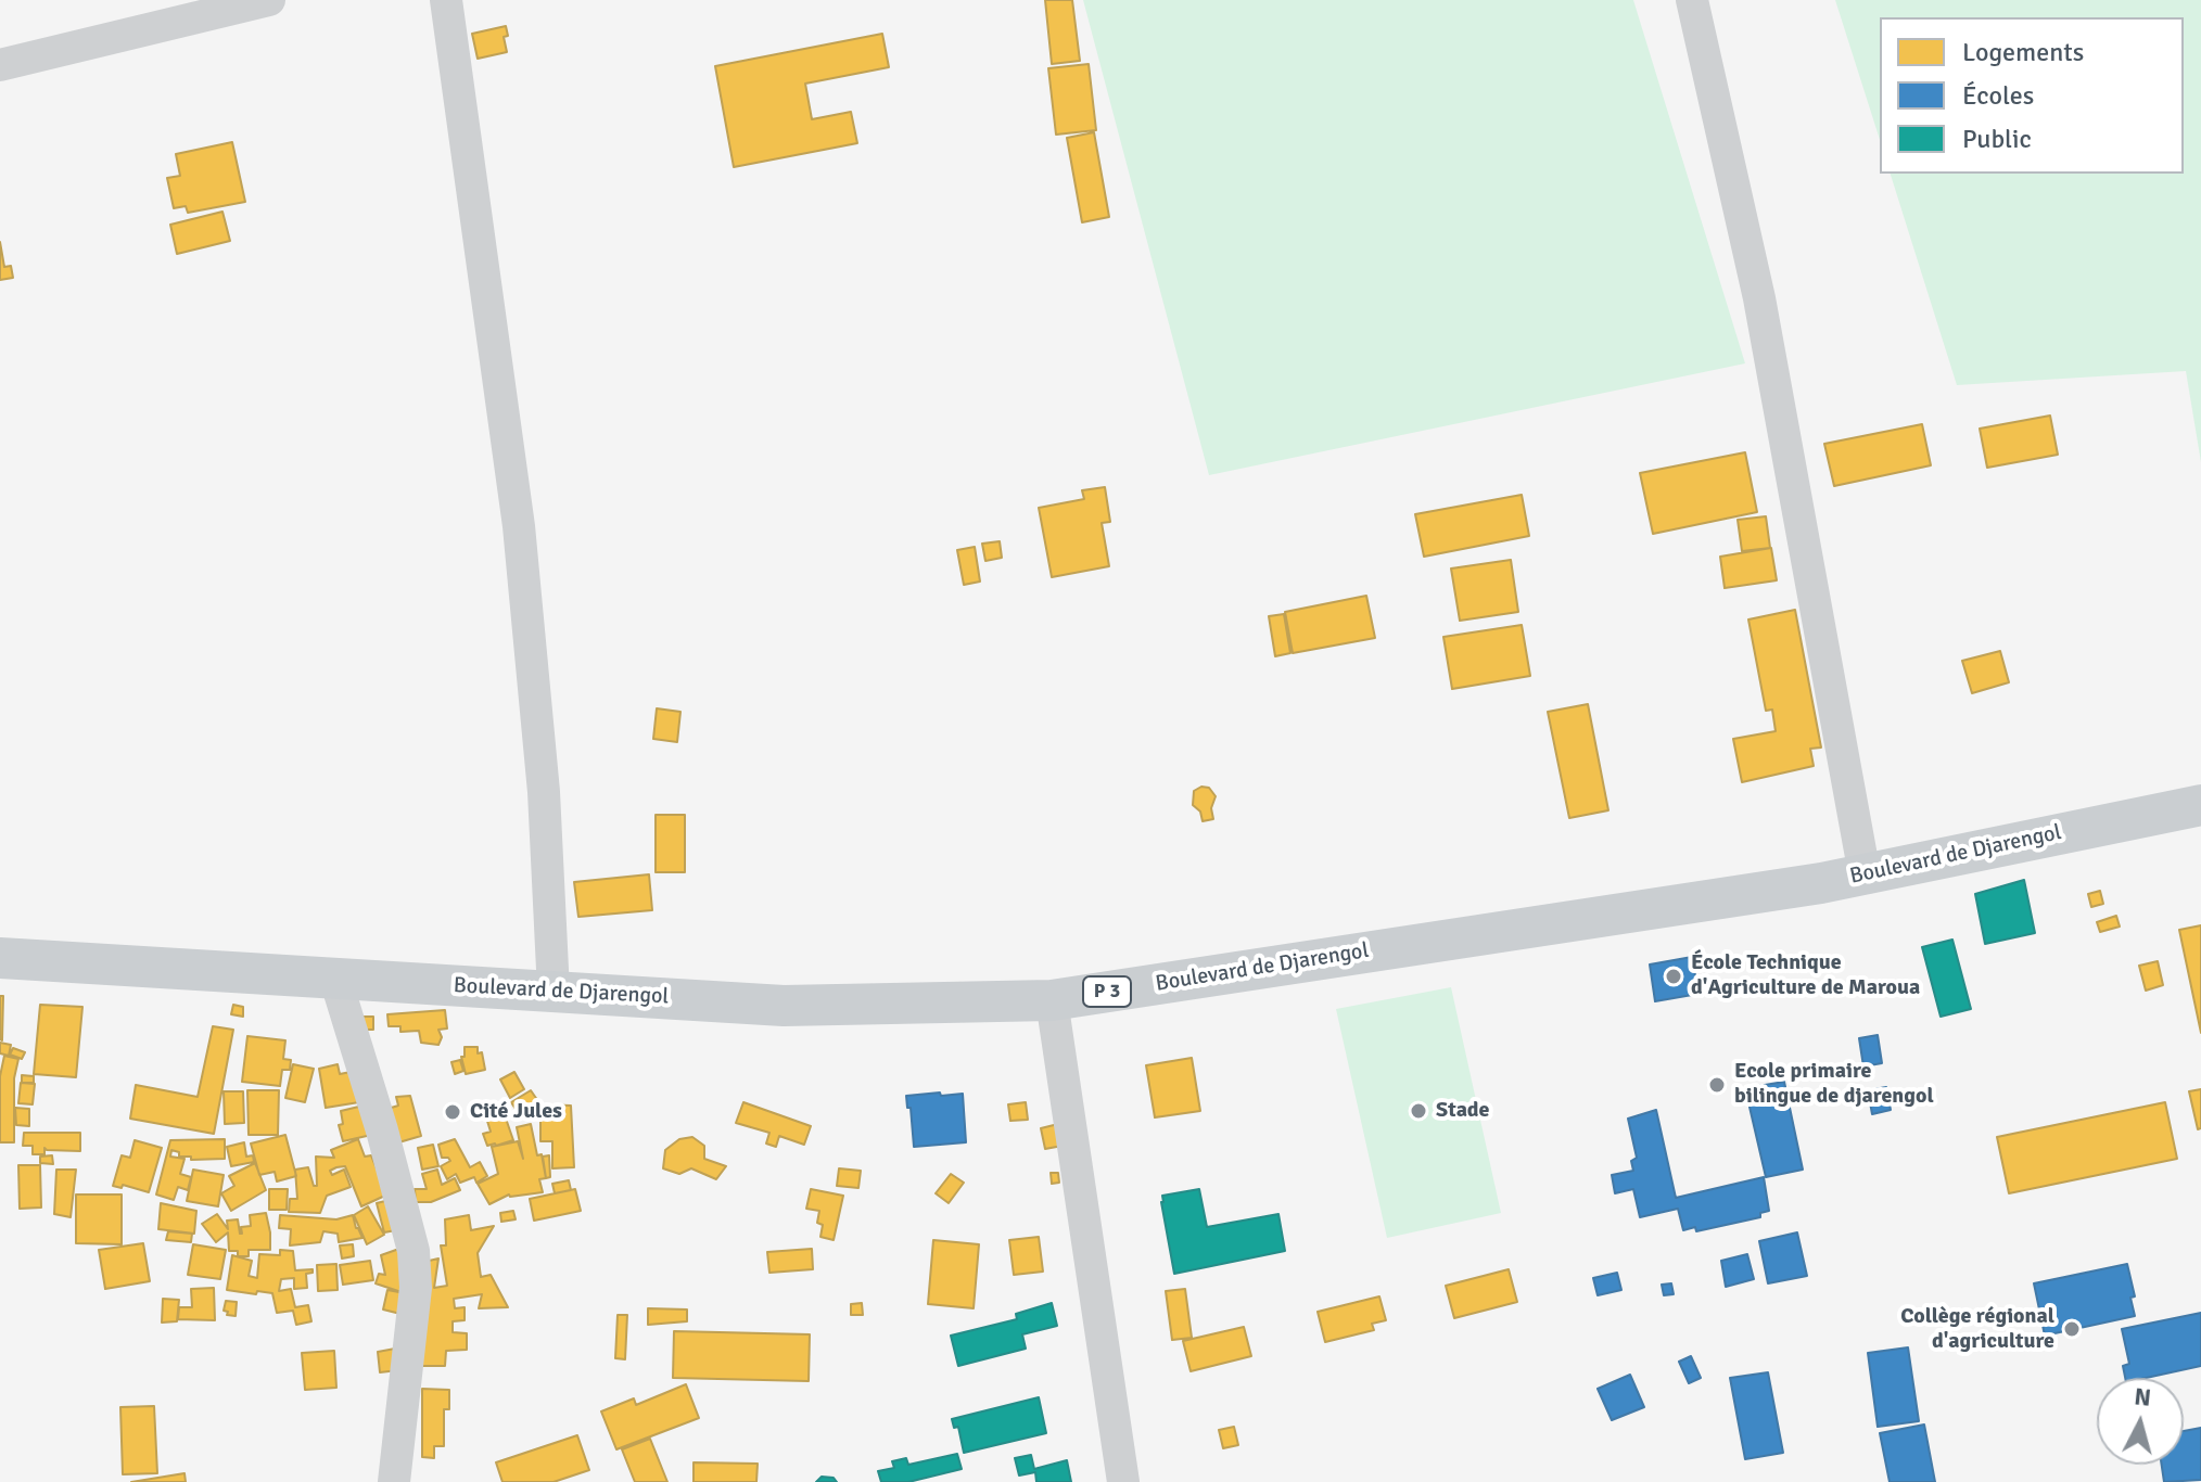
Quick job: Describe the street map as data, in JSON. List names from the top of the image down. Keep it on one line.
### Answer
{"streets":{"main road":["Boulevard de Djarengol","P 3"]},"places":["École Technique d'Agriculture de Maroua","Ecole primaire bilingue de djarengol","Stade","Cité Jules","Collège régional d'agriculture"],"legend":["Logements","Écoles","Public"],"north":"top"}
